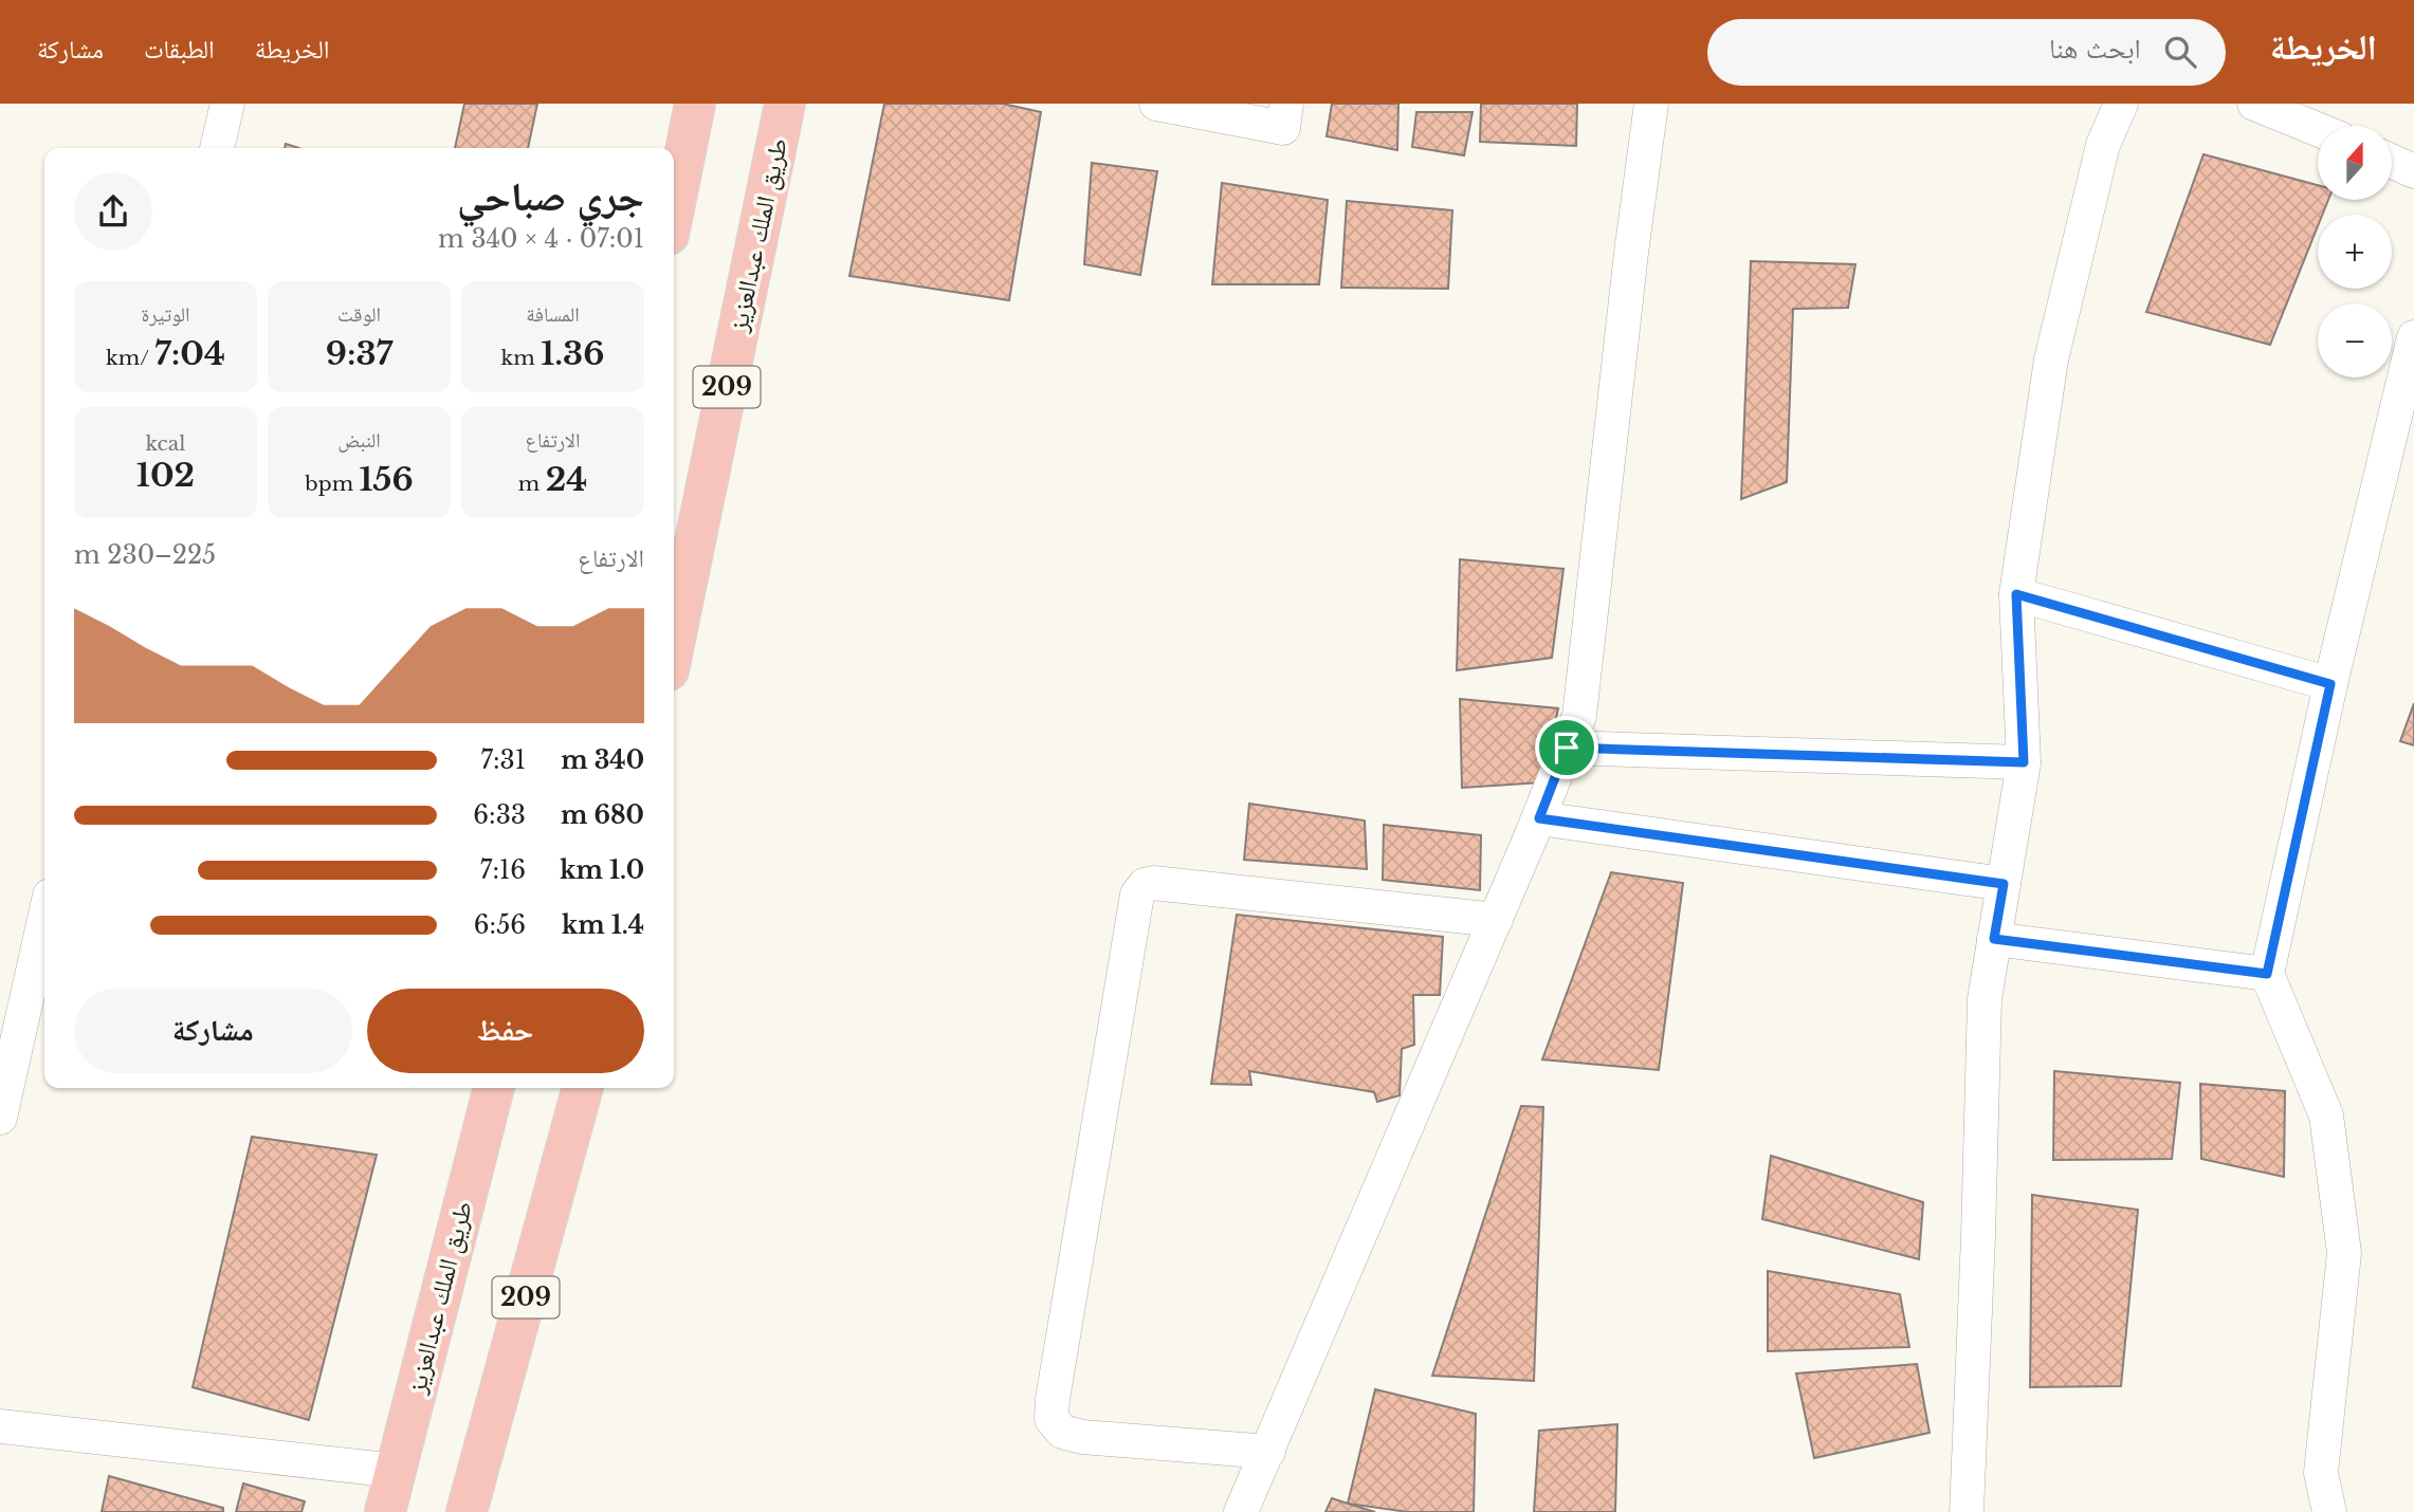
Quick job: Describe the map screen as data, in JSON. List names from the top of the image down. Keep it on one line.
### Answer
{"streets":{"main road":["طريق الملك عبدالعزيز","209"]},"north":"top","page":{"header":"الخريطة","search":"ابحث هنا","nav":["الخريطة","الطبقات","مشاركة"],"map_buttons":["+","−"],"heading":["جري صباحي","07:01 · 4 × 340 m"],"stats":[["المسافة","1.36 km"],["الوقت","9:37"],["الوتيرة","7:04 /km"],["الارتفاع","24 m"],["النبض","156 bpm"],["kcal","102"]],"chart":["الارتفاع","225–230 m"],"list":[{"name":"340 m","note":"7:31"},{"name":"680 m","note":"6:33"},{"name":"1.0 km","note":"7:16"},{"name":"1.4 km","note":"6:56"}],"buttons":["حفظ","مشاركة"]}}
